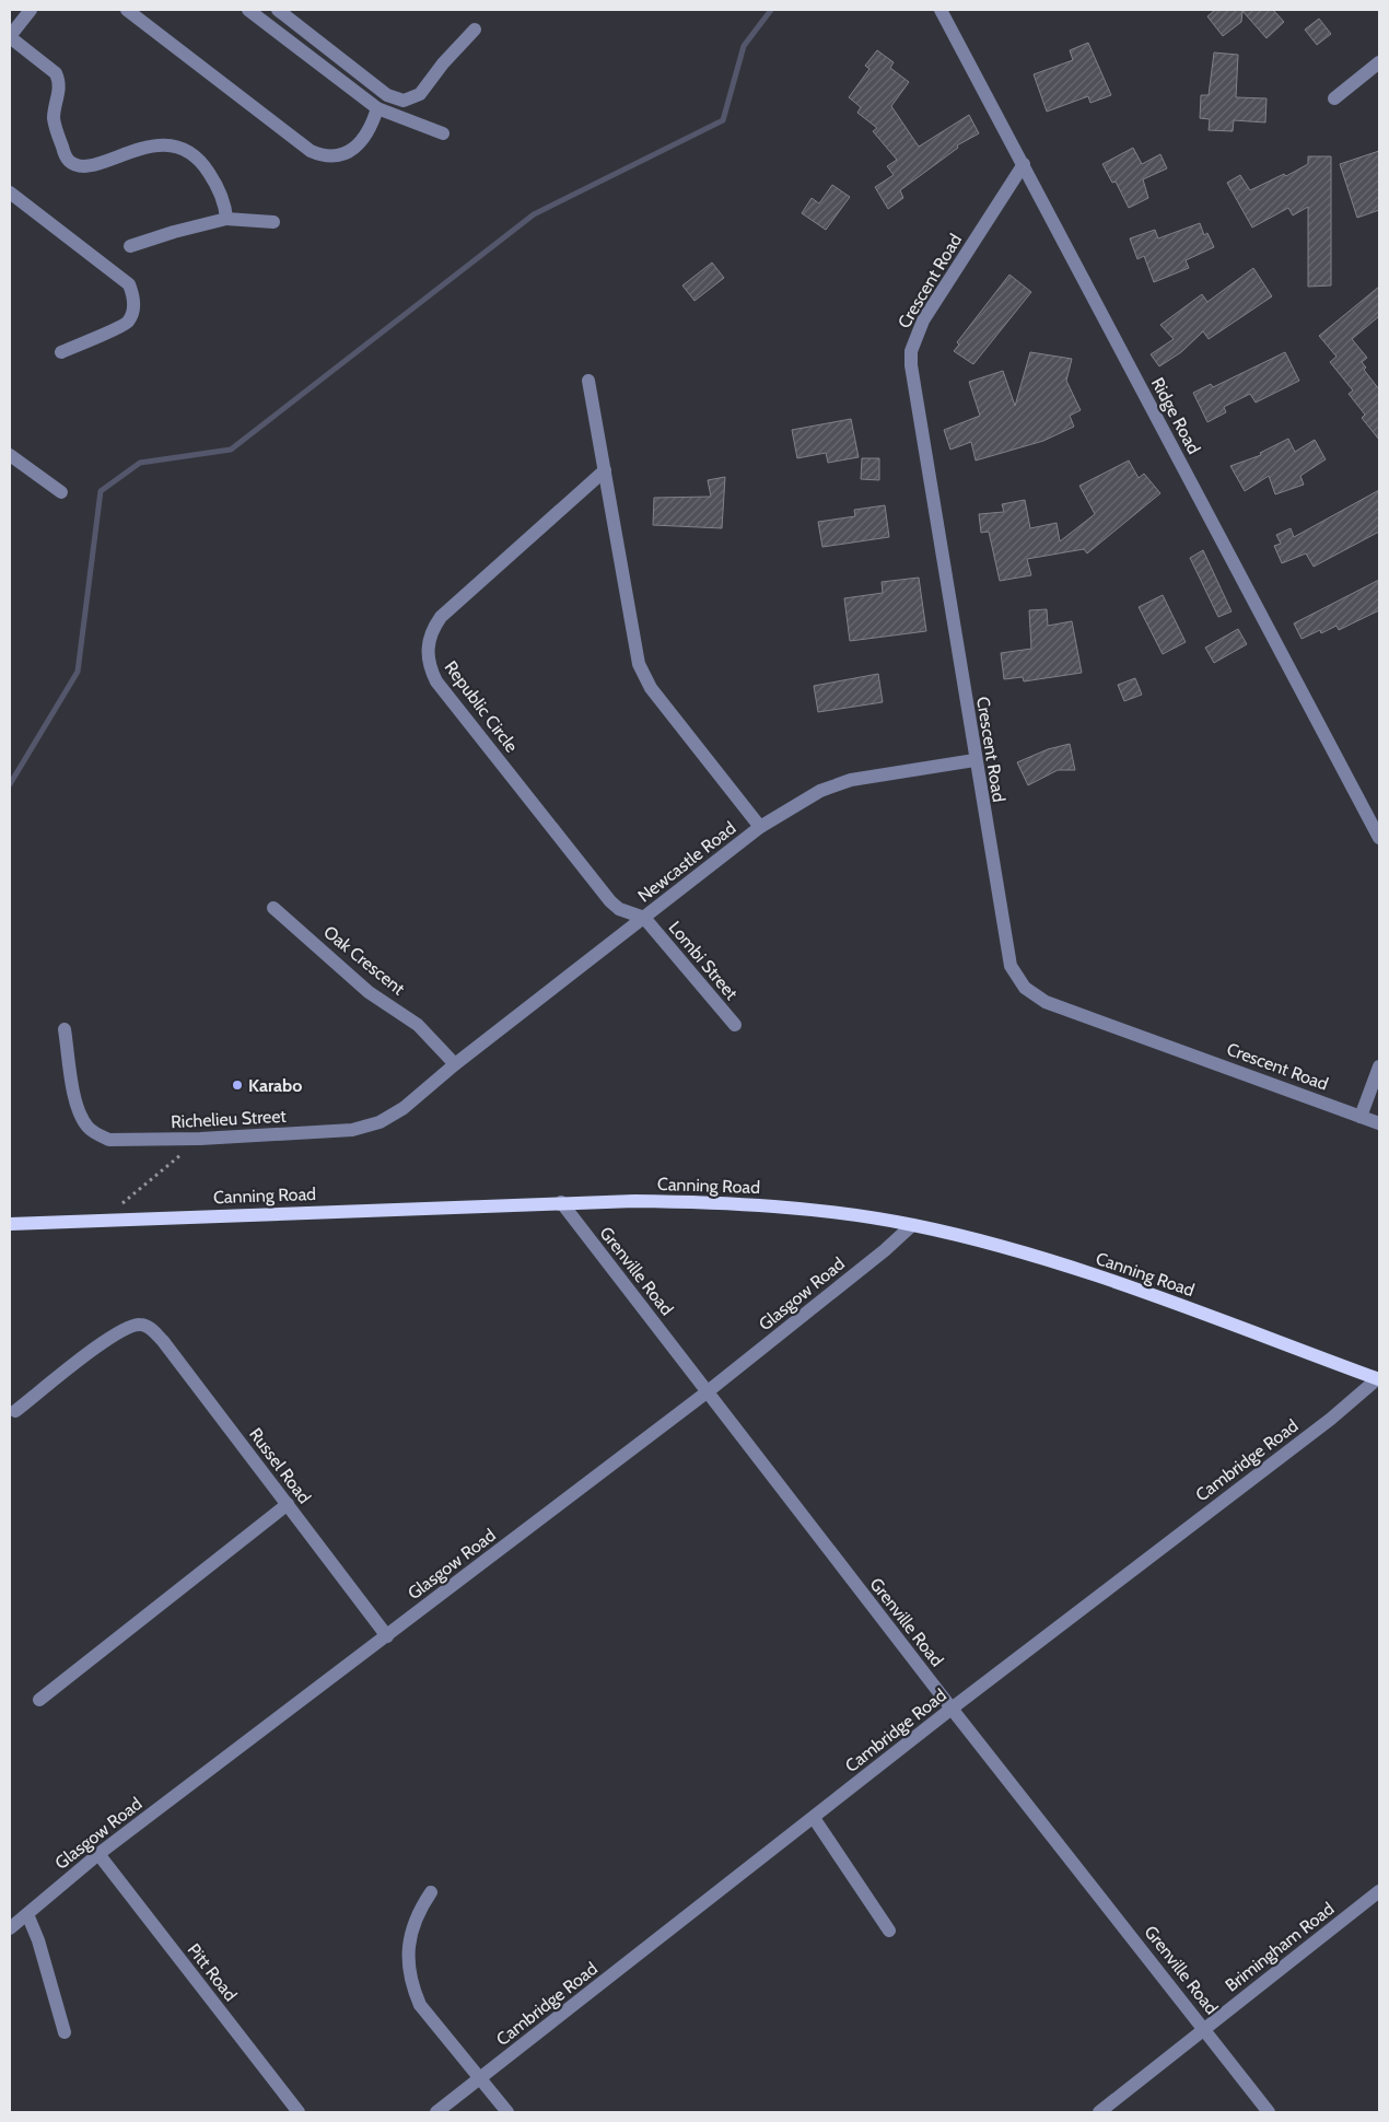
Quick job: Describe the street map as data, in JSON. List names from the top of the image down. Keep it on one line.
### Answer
{"streets":{"main road":["Canning Road"],"street":["Crescent Road","Ridge Road","Republic Circle","Newcastle Road","Oak Crescent","Lombi Street","Richelieu Street","Grenville Road","Glasgow Road","Cambridge Road","Russel Road","Brimingham Road","Pitt Road"]},"crossings":[["Crescent Road","Ridge Road"],["Crescent Road","Newcastle Road"],["Republic Circle","Newcastle Road"],["Republic Circle","Lombi Street"],["Newcastle Road","Oak Crescent"],["Newcastle Road","Lombi Street"],["Newcastle Road","Richelieu Street"],["Oak Crescent","Richelieu Street"],["Canning Road","Grenville Road"],["Canning Road","Glasgow Road"],["Canning Road","Cambridge Road"],["Grenville Road","Glasgow Road"],["Grenville Road","Cambridge Road"],["Grenville Road","Brimingham Road"],["Glasgow Road","Russel Road"],["Glasgow Road","Pitt Road"]],"places":["Karabo"]}
